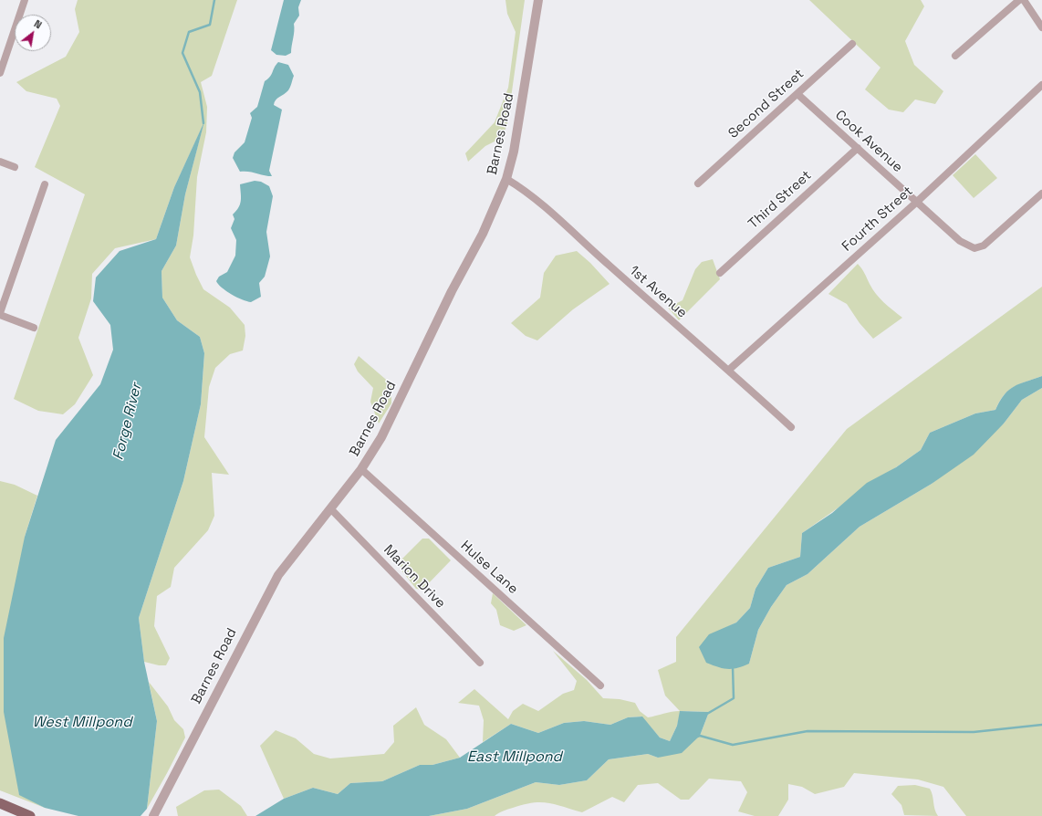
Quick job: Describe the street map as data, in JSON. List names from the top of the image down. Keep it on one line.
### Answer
{"streets":{"street":["Second Street","Barnes Road","Cook Avenue","Third Street","Fourth Street","1st Avenue","Hulse Lane","Marion Drive"]},"crossings":[["Second Street","Cook Avenue"],["Barnes Road","1st Avenue"],["Barnes Road","Hulse Lane"],["Barnes Road","Marion Drive"],["Cook Avenue","Third Street"],["Cook Avenue","Fourth Street"],["Fourth Street","1st Avenue"]],"water":["Forge River","West Millpond","East Millpond"],"north":"top right"}
